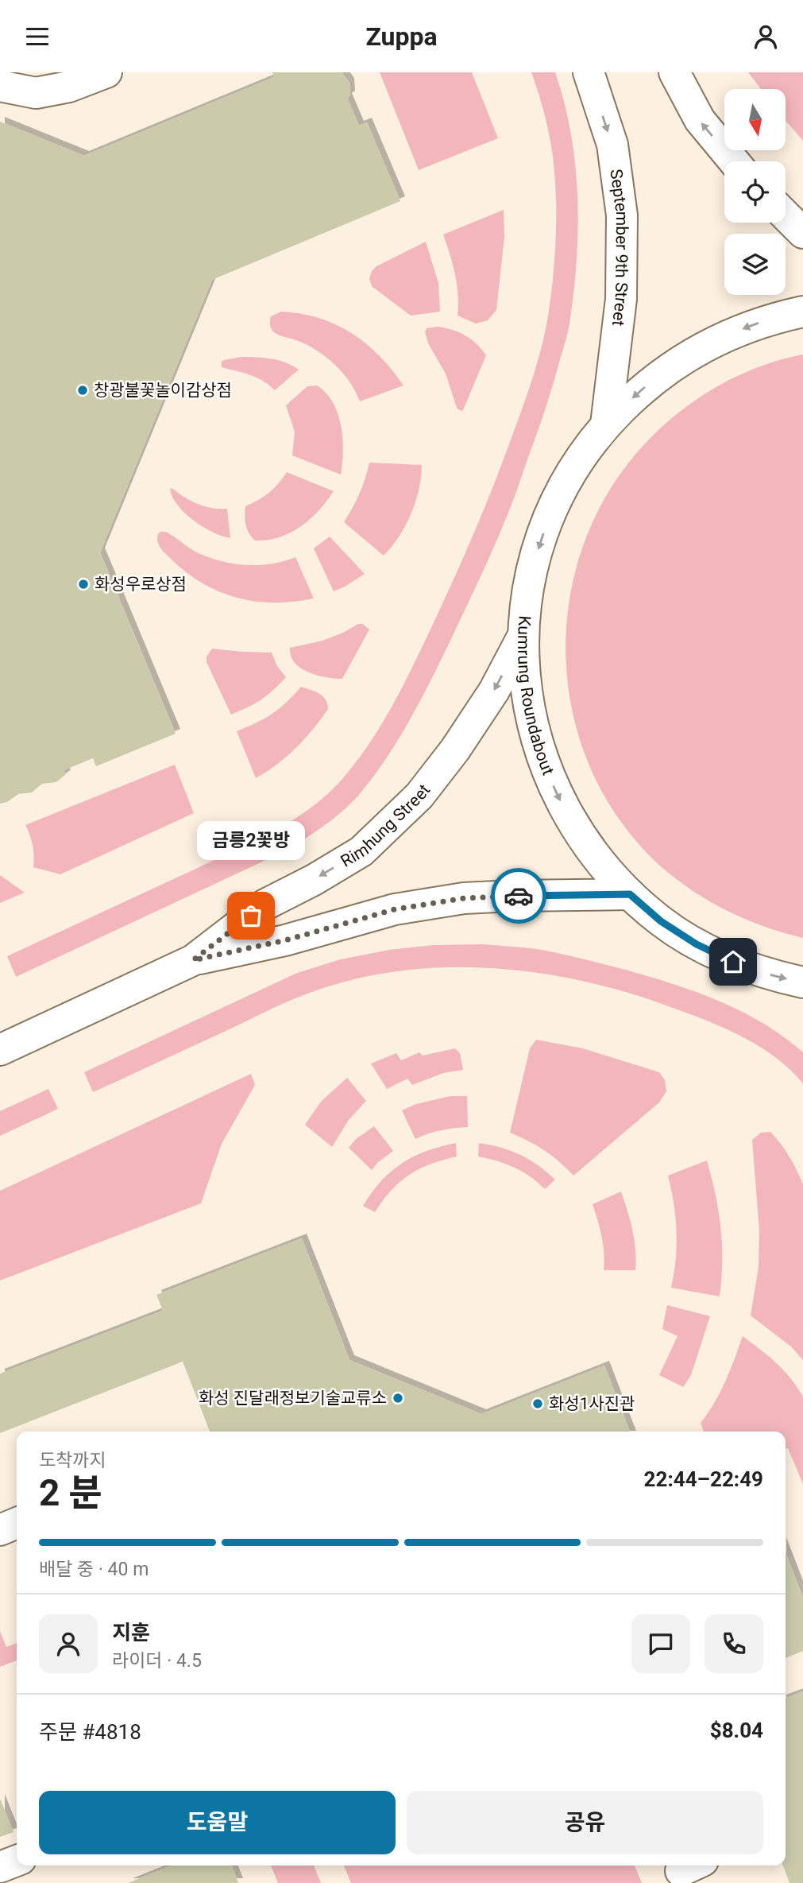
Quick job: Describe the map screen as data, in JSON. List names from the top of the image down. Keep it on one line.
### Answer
{"streets":{"main road":["September 9th Street","Kumrung Roundabout","Rimhung Street"]},"crossings":[["September 9th Street","Kumrung Roundabout"],["Kumrung Roundabout","Rimhung Street"]],"one_way":["September 9th Street","Rimhung Street"],"places":["창광불꽃놀이감상점","화성우로상점","금릉2꽃방","화성 진달래정보기술교류소","화성1사진관"],"north":"bottom","page":{"header":"Zuppa","bubble":"금릉2꽃방","heading":["2 분","도착까지","22:44–22:49"],"panel":["지훈","라이더 · 4.5","주문 #4818","$8.04"],"bar":"배달 중 · 40 m","buttons":["도움말","공유"]}}
